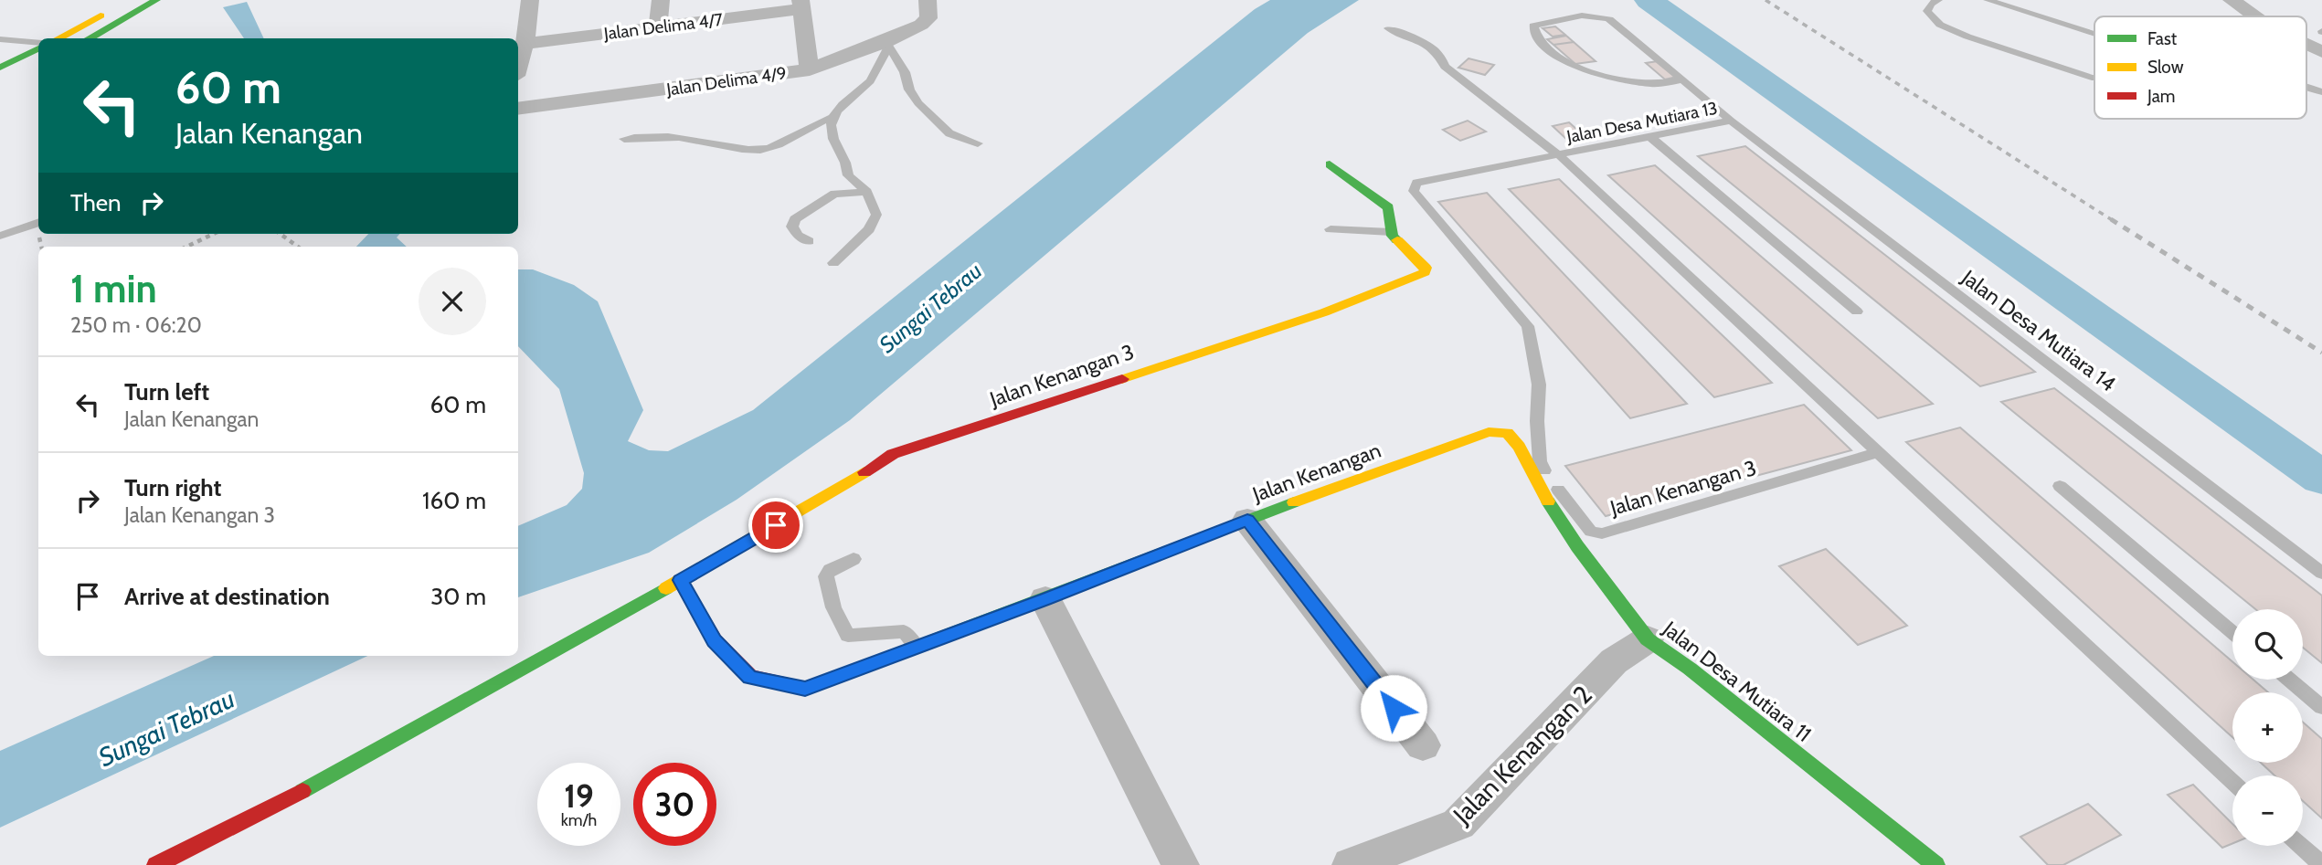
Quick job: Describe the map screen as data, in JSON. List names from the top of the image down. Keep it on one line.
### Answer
{"streets":{"street":["Jalan Delima 4/7","Jalan Delima 4/9","Jalan Kenangan 3","Jalan Kenangan","Jalan Desa Mutiara 11","Jalan Kenangan 2"],"lane":["Jalan Desa Mutiara 13","Jalan Desa Mutiara 14"]},"crossings":[["Jalan Desa Mutiara 13","Jalan Desa Mutiara 14"],["Jalan Desa Mutiara 13","Jalan Kenangan 3"],["Jalan Kenangan 3","Jalan Kenangan"],["Jalan Kenangan","Jalan Desa Mutiara 11"],["Jalan Desa Mutiara 11","Jalan Kenangan 2"]],"water":["Sungai Tebrau"],"legend":["Fast","Slow","Jam"],"page":{"turn":["60 m","Jalan Kenangan"],"then":"Then","heading":["1 min","250 m · 06:20"],"list":[{"name":"Turn left","note":"Jalan Kenangan","value":"60 m"},{"name":"Turn right","note":"Jalan Kenangan 3","value":"160 m"},{"name":"Arrive at destination","value":"30 m"}],"map_buttons":["+","−"],"speed":"19 km/h","limit":"30"}}
